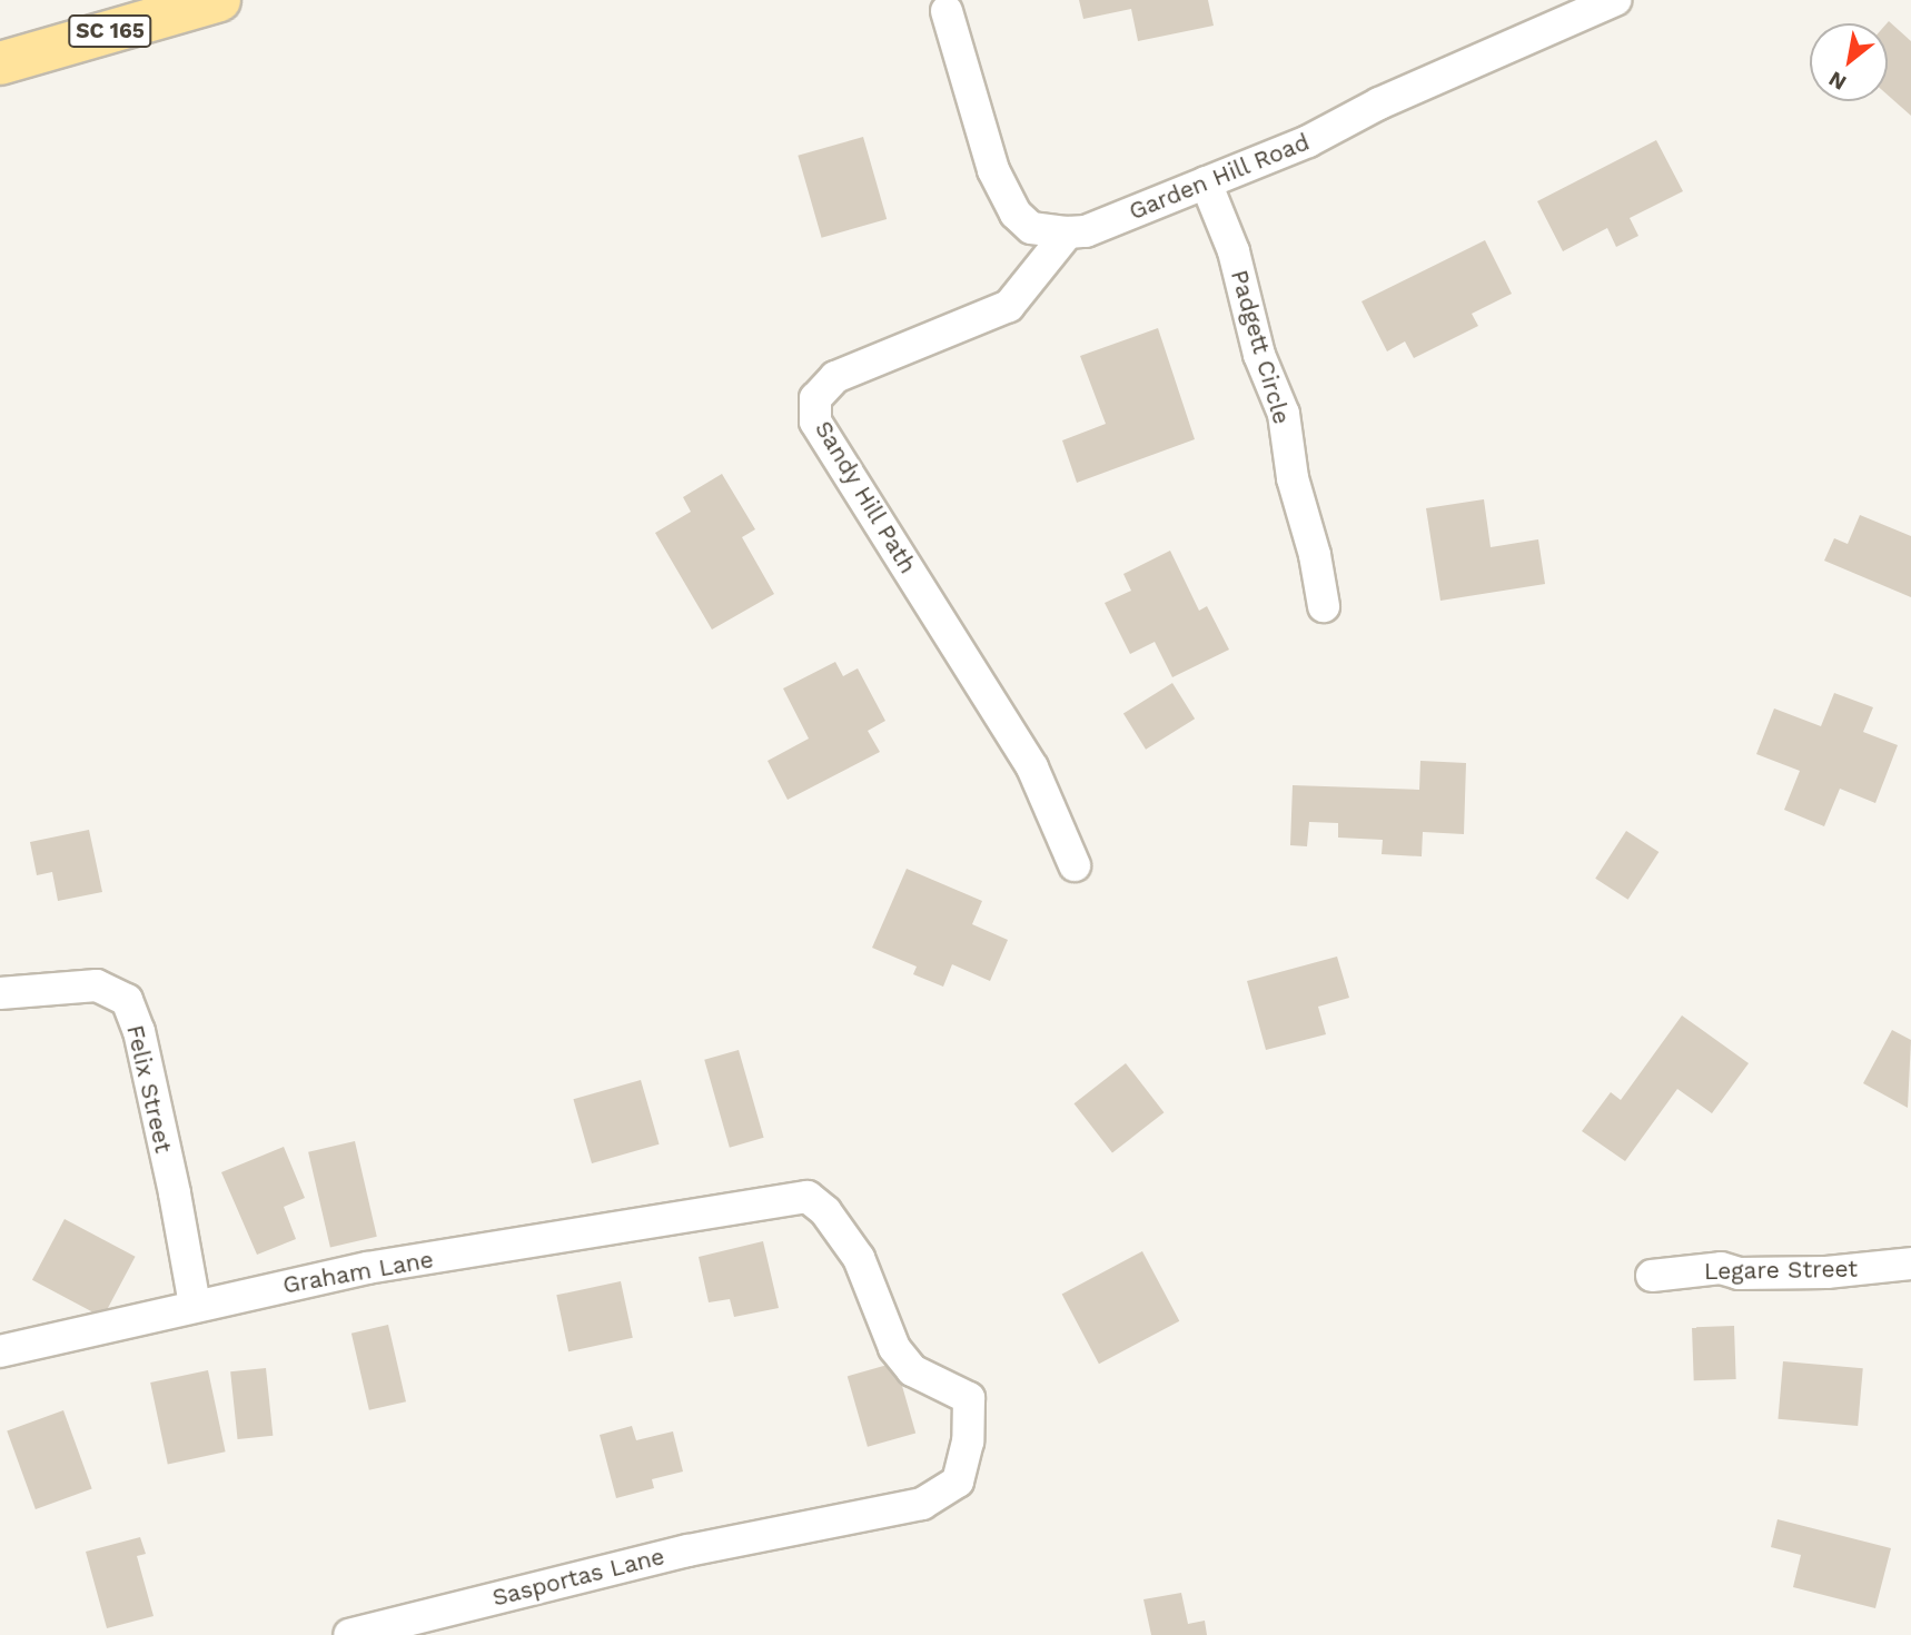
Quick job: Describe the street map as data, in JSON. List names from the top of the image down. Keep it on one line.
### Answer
{"streets":{"main road":["SC 165"],"street":["Garden Hill Road","Padgett Circle","Sandy Hill Path","Felix Street","Legare Street","Graham Lane","Sasportas Lane"]},"crossings":[["Garden Hill Road","Padgett Circle"],["Garden Hill Road","Sandy Hill Path"],["Felix Street","Graham Lane"],["Graham Lane","Sasportas Lane"]],"north":"bottom left"}
